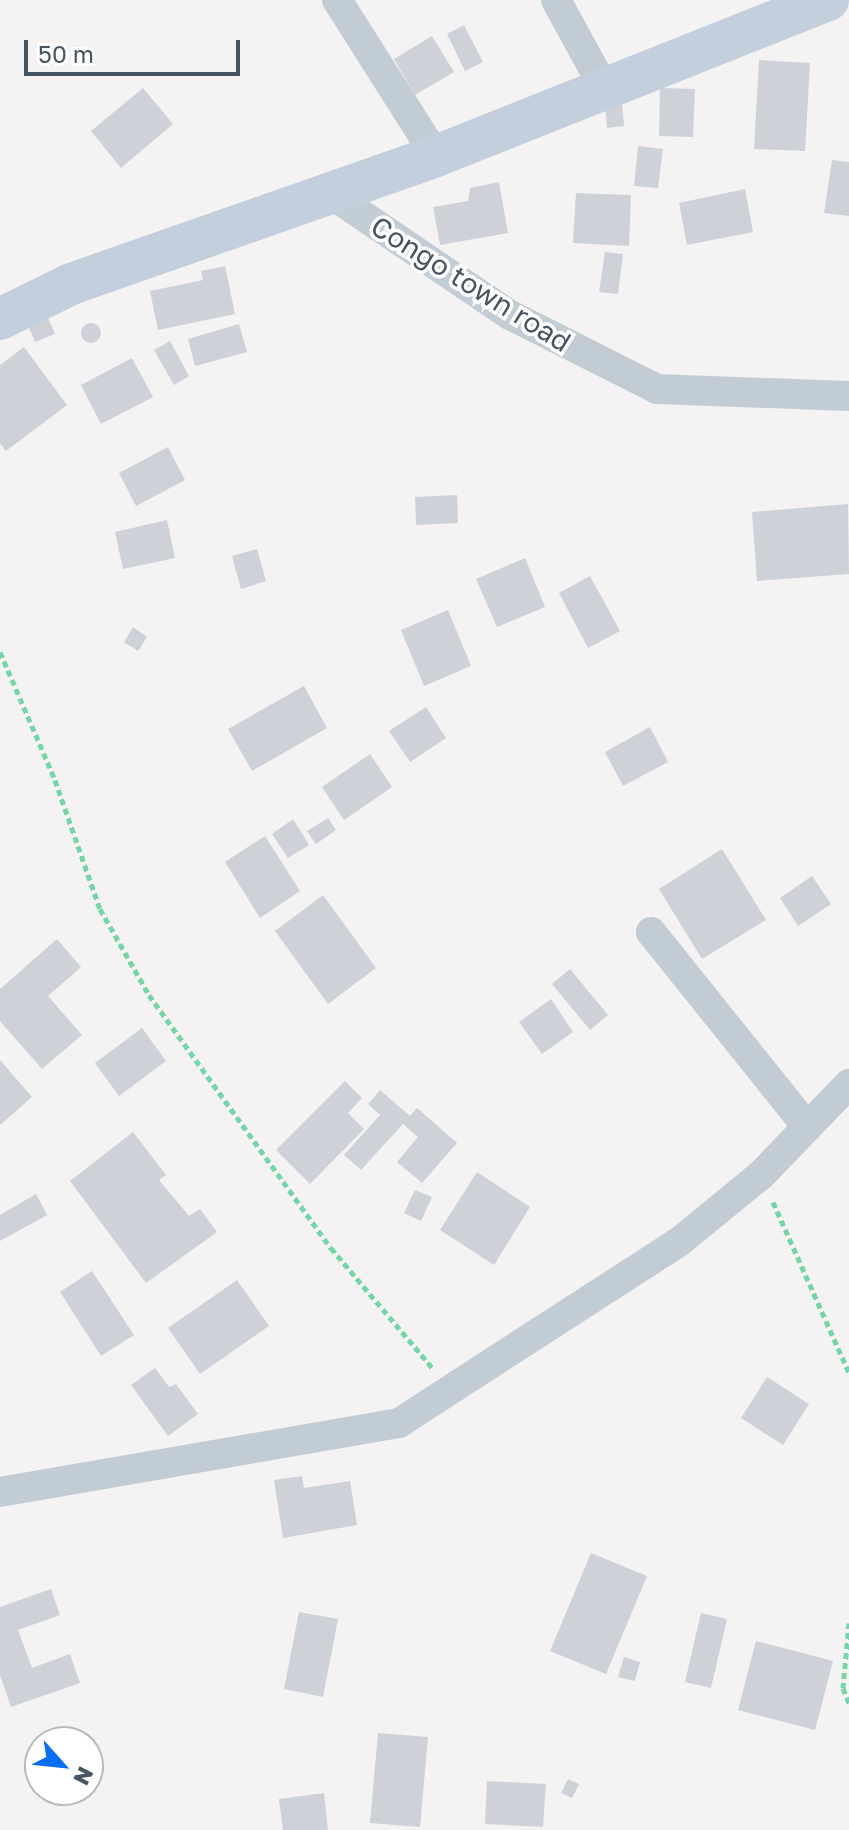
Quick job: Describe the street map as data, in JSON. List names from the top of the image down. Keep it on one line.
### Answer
{"streets":{"street":["Congo town road"]},"scale_bar":"50 m","north":"bottom right"}
